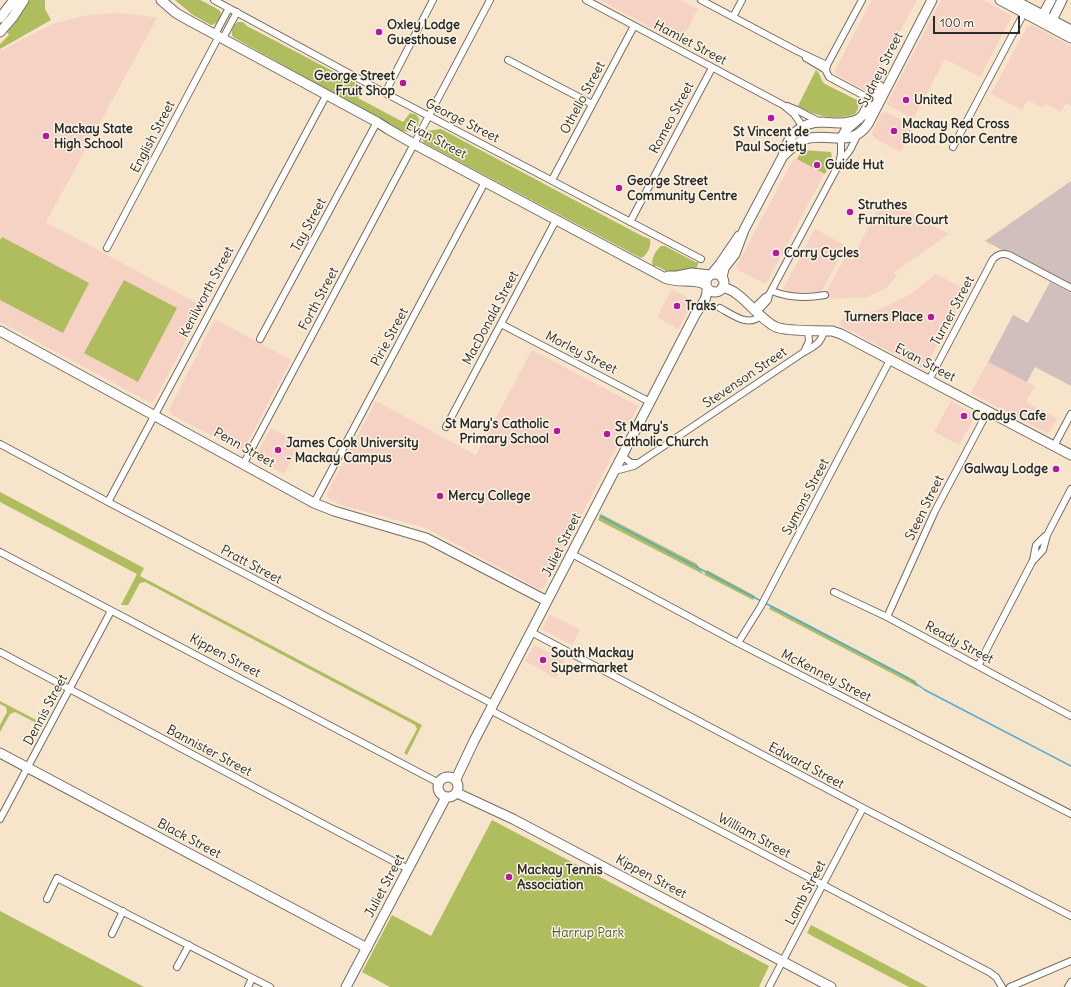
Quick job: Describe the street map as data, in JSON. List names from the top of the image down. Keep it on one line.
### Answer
{"streets":{"street":["Hamlet Street","Sydney Street","Othello Street","Romeo Street","George Street","English Street","Evan Street","Tay Street","Kenilworth Street","Forth Street","Turner Street","MacDonald Street","Pirie Street","Morley Street","Stevenson Street","Penn Street","Symons Street","Steen Street","Juliet Street","Pratt Street","Ready Street","Kippen Street","McKenney Street","Dennis Street","Bannister Street","Edward Street","William Street","Black Street","Lamb Street"]},"crossings":[["Hamlet Street","Othello Street"],["Hamlet Street","Romeo Street"],["Hamlet Street","Juliet Street"],["Sydney Street","Juliet Street"],["Othello Street","George Street"],["Romeo Street","George Street"],["George Street","Forth Street"],["English Street","Evan Street"],["Evan Street","Tay Street"],["Evan Street","Kenilworth Street"],["Evan Street","Forth Street"],["Evan Street","Turner Street"],["Evan Street","MacDonald Street"],["Evan Street","Pirie Street"],["Evan Street","Stevenson Street"],["Evan Street","Symons Street"],["Evan Street","Steen Street"],["Evan Street","Juliet Street"],["Kenilworth Street","Penn Street"],["Kenilworth Street","Pratt Street"],["Forth Street","Penn Street"],["MacDonald Street","Morley Street"],["Pirie Street","Penn Street"],["Morley Street","Juliet Street"],["Stevenson Street","Juliet Street"],["Penn Street","Juliet Street"],["Symons Street","McKenney Street"],["Steen Street","Ready Street"],["Juliet Street","Pratt Street"],["Juliet Street","Kippen Street"],["Juliet Street","McKenney Street"],["Juliet Street","Bannister Street"],["Juliet Street","Edward Street"],["Juliet Street","William Street"],["Juliet Street","Black Street"],["Pratt Street","William Street"],["Kippen Street","Dennis Street"],["Kippen Street","Lamb Street"],["Dennis Street","Bannister Street"],["Dennis Street","Black Street"],["Edward Street","Lamb Street"],["William Street","Lamb Street"]],"parks":["Harrup Park"],"places":["Oxley Lodge Guesthouse","George Street Fruit Shop","United","St Vincent de Paul Society","Mackay Red Cross Blood Donor Centre","Mackay State High School","Guide Hut","George Street Community Centre","Struthes Furniture Court","Corry Cycles","Traks","Turners Place","Coadys Cafe","St Mary's Catholic Primary School","St Mary's Catholic Church","James Cook University - Mackay Campus","Galway Lodge","Mercy College","South Mackay Supermarket","Mackay Tennis Association"],"scale_bar":"100 m"}
